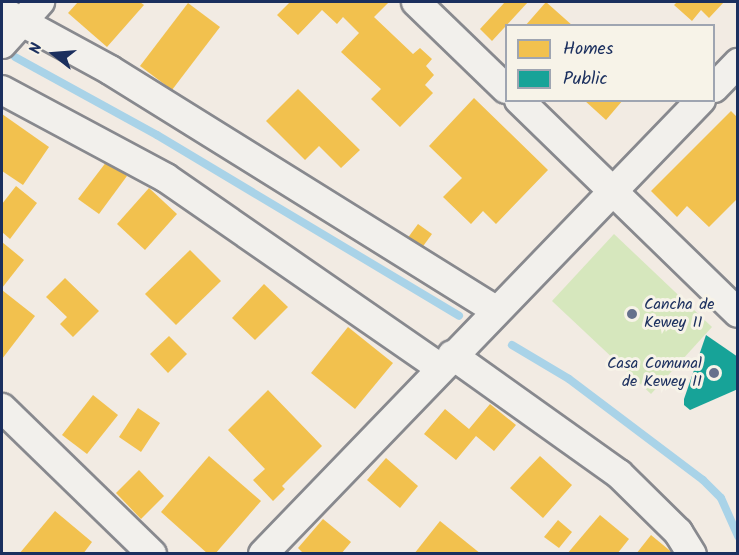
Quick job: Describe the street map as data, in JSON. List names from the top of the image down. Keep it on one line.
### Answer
{"places":["Cancha de Kewey II","Casa Comunal de Kewey II"],"legend":["Homes","Public"],"north":"left"}
